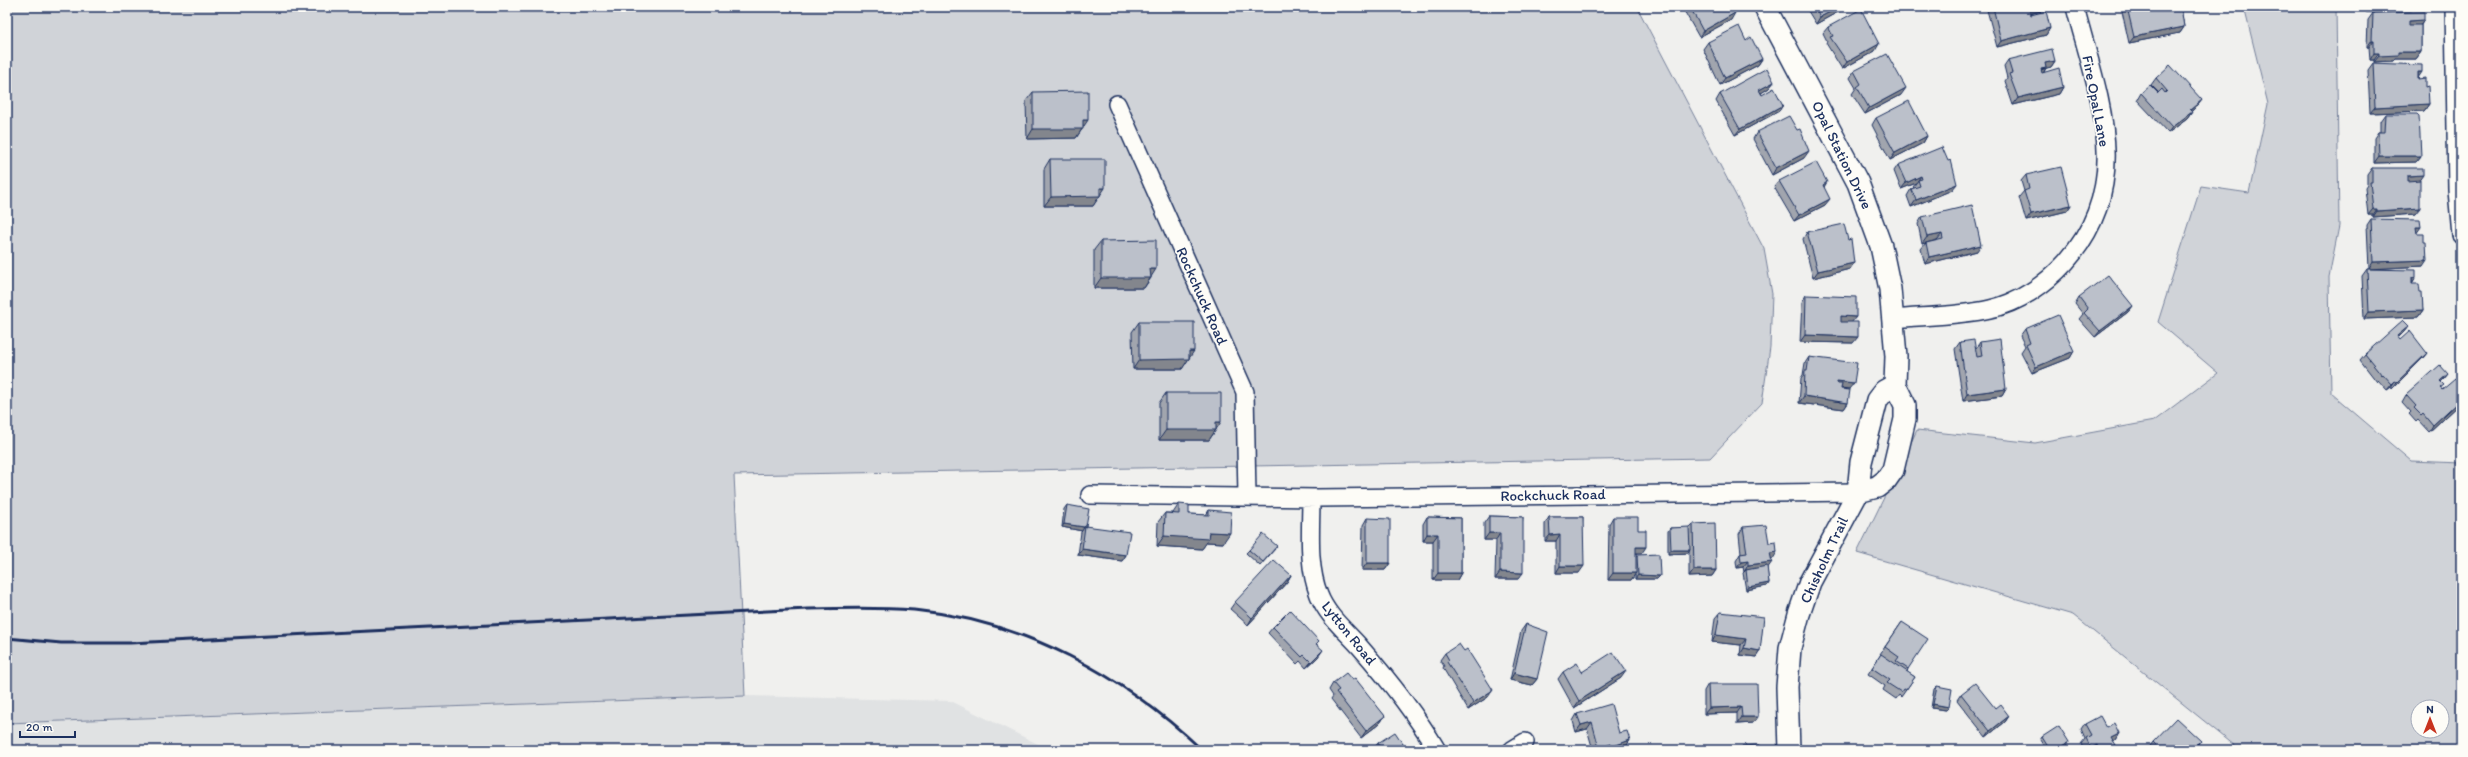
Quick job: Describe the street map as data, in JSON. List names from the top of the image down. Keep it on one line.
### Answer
{"streets":{"street":["Fire Opal Lane","Opal Station Drive","Rockchuck Road","Chisholm Trail","Lytton Road"]},"crossings":[["Fire Opal Lane","Opal Station Drive"],["Opal Station Drive","Rockchuck Road"],["Opal Station Drive","Chisholm Trail"],["Rockchuck Road","Chisholm Trail"],["Rockchuck Road","Lytton Road"]],"scale_bar":"20 m","north":"top"}
